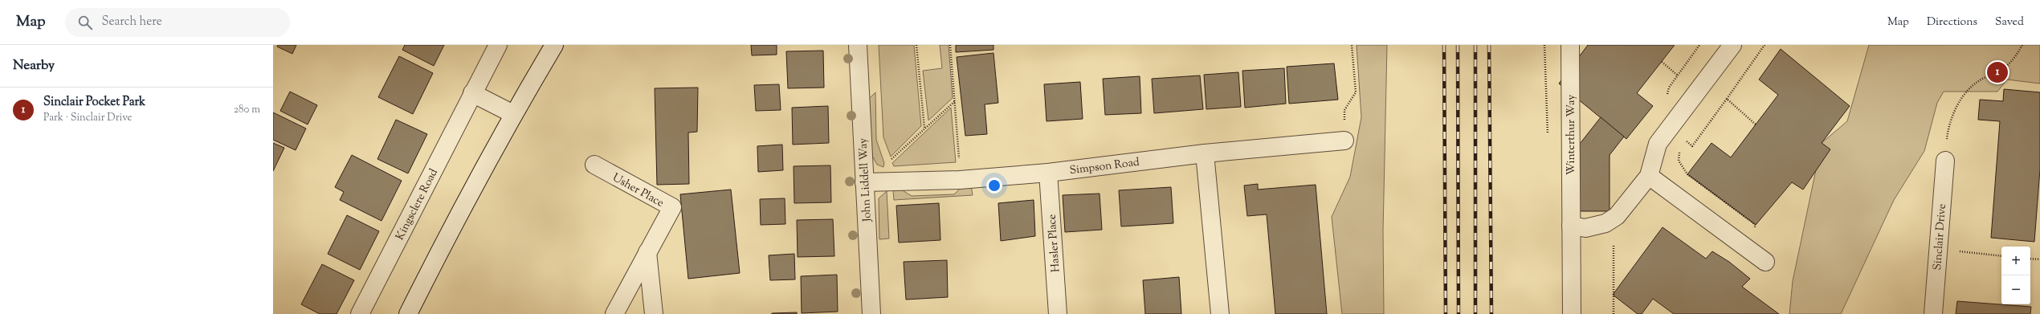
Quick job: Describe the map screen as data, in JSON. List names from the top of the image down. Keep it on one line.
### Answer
{"streets":{"street":["Winterthur Way","Simpson Road","John Liddell Way","Usher Place","Kingsclere Road","Sinclair Drive","Hasler Place"]},"crossings":[["Simpson Road","John Liddell Way"],["Simpson Road","Hasler Place"]],"page":{"header":"Map","search":"Search here","nav":["Map","Directions","Saved"],"heading":"Nearby","pins":"1","list":[{"mark":"1","name":"Sinclair Pocket Park","note":"Park · Sinclair Drive","value":"280 m"}],"map_buttons":["+","−"]}}
